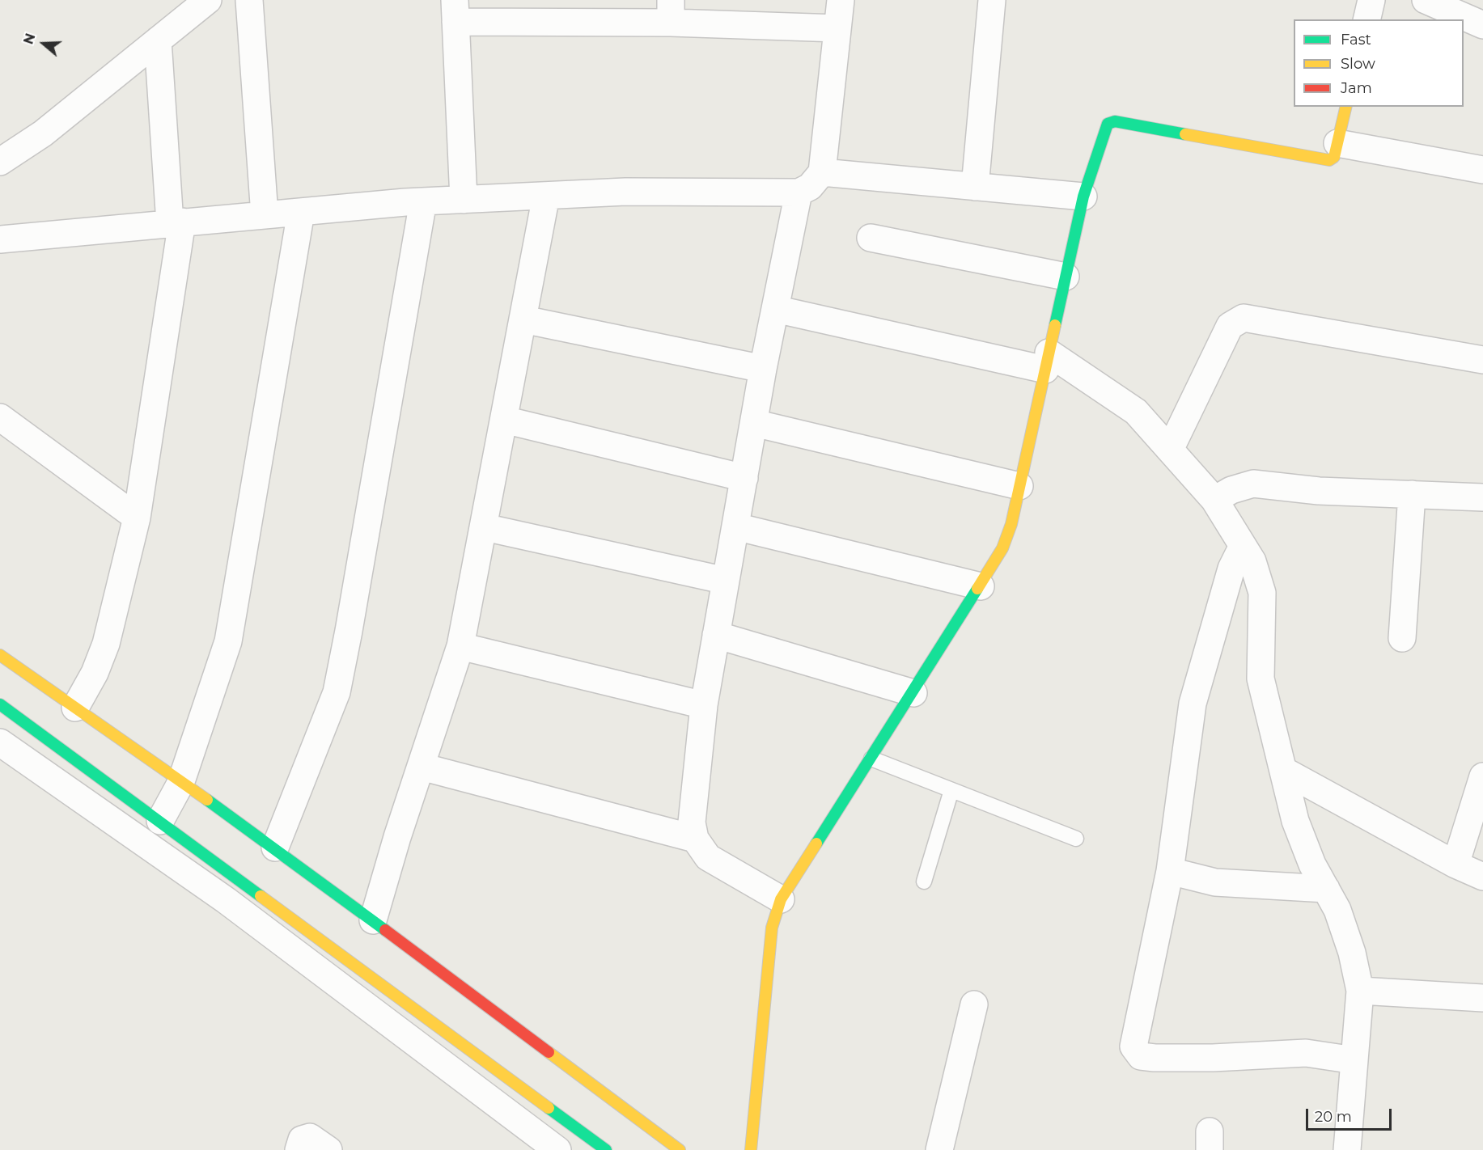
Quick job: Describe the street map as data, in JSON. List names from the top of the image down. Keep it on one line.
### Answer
{"legend":["Fast","Slow","Jam"],"scale_bar":"20 m","north":"left"}
